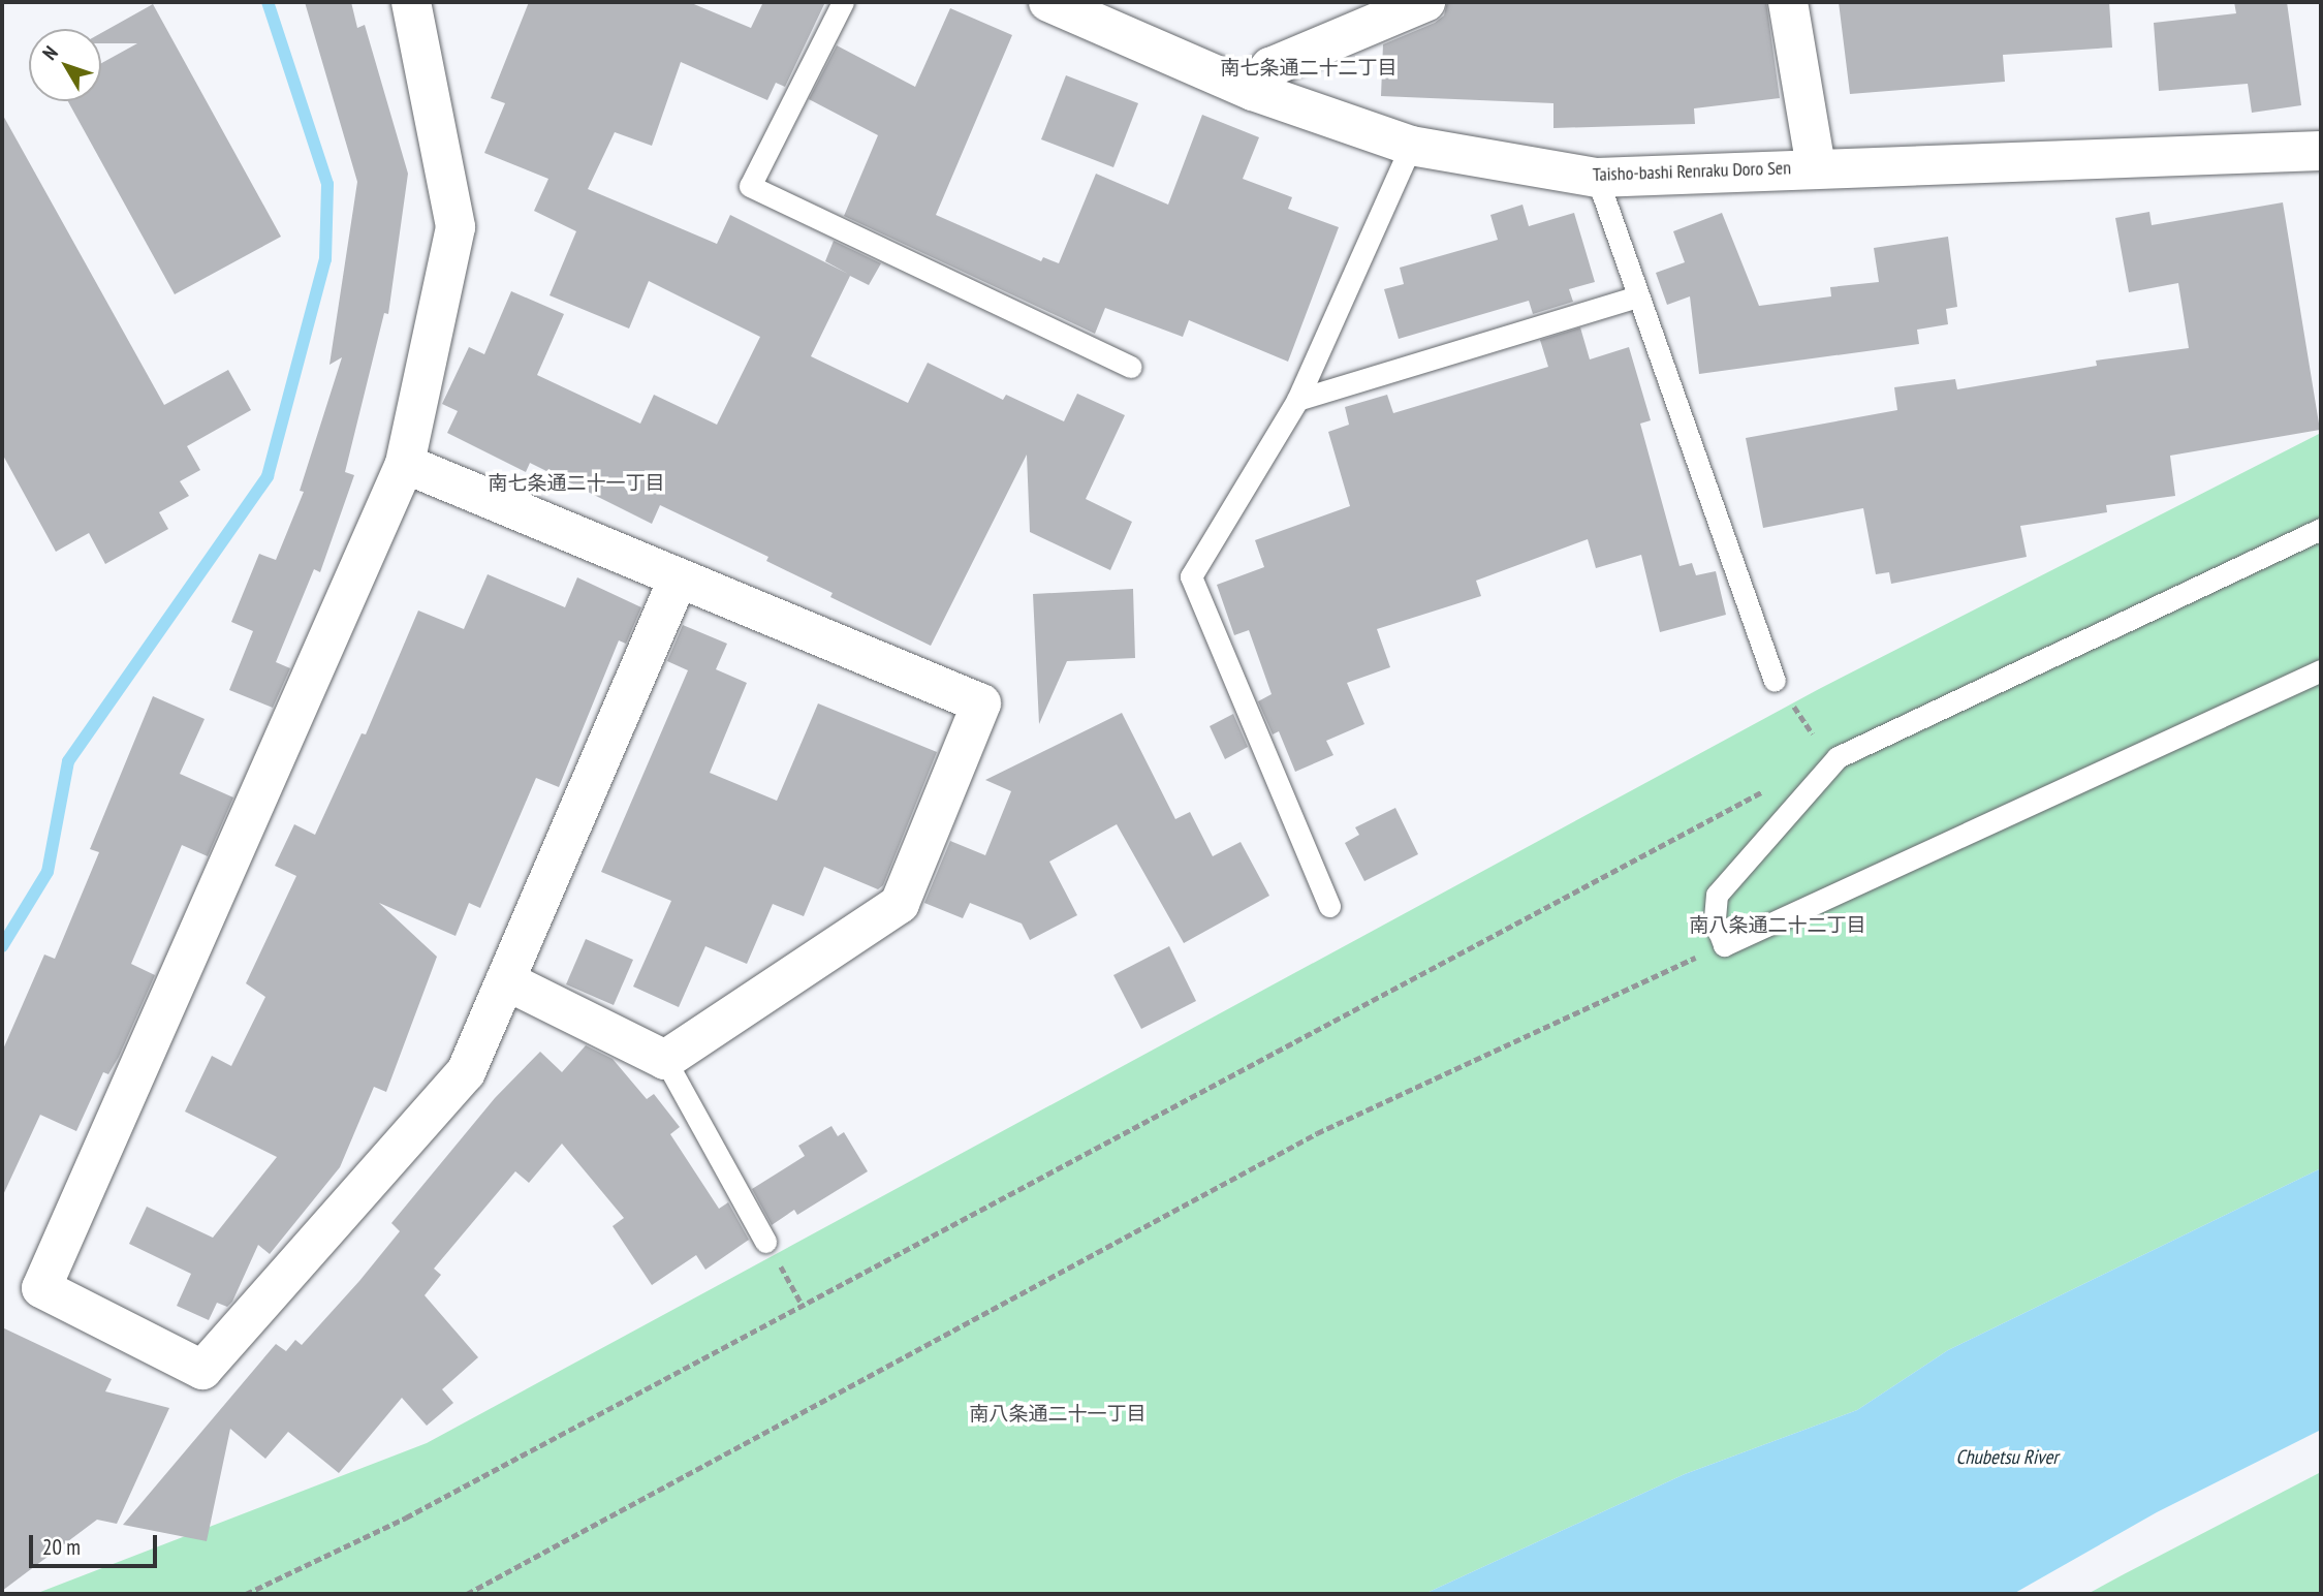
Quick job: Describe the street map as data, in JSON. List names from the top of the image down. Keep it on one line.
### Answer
{"streets":{"street":["Taisho-bashi Renraku Doro Sen"]},"districts":["南七条通二十二丁目","南七条通二十一丁目","南八条通二十二丁目","南八条通二十一丁目"],"water":["Chubetsu River"],"scale_bar":"20 m","north":"top left"}
